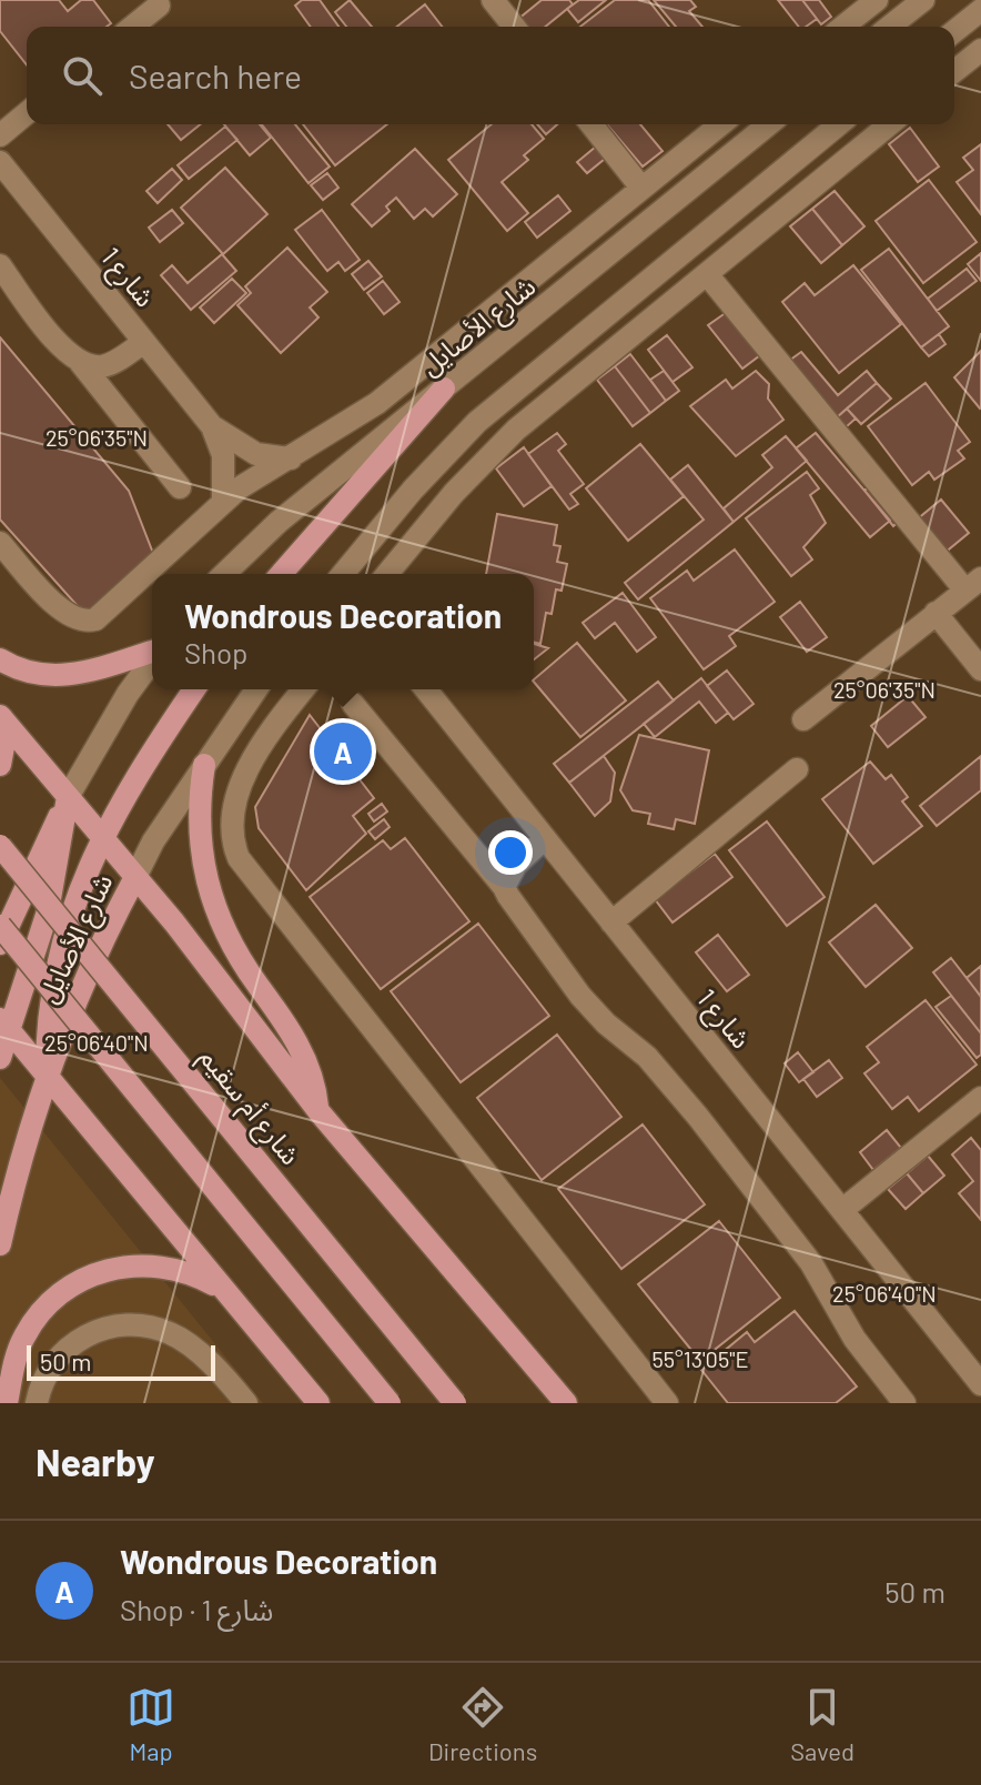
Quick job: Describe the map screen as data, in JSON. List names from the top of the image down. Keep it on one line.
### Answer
{"streets":{"main road":["شارع الأصايل","شارع أم سقيم"],"street":["شارع 1"]},"scale_bar":"50 m","page":{"search":"Search here","popup":["Wondrous Decoration","Shop"],"pins":"A","scale":"50 m","heading":"Nearby","list":[{"mark":"A","name":"Wondrous Decoration","note":"Shop · شارع 1","value":"50 m"}],"nav":["Map","Directions","Saved"]},"coordinates":["25°06'35\"N","25°06'40\"N","55°13'05\"E"]}
